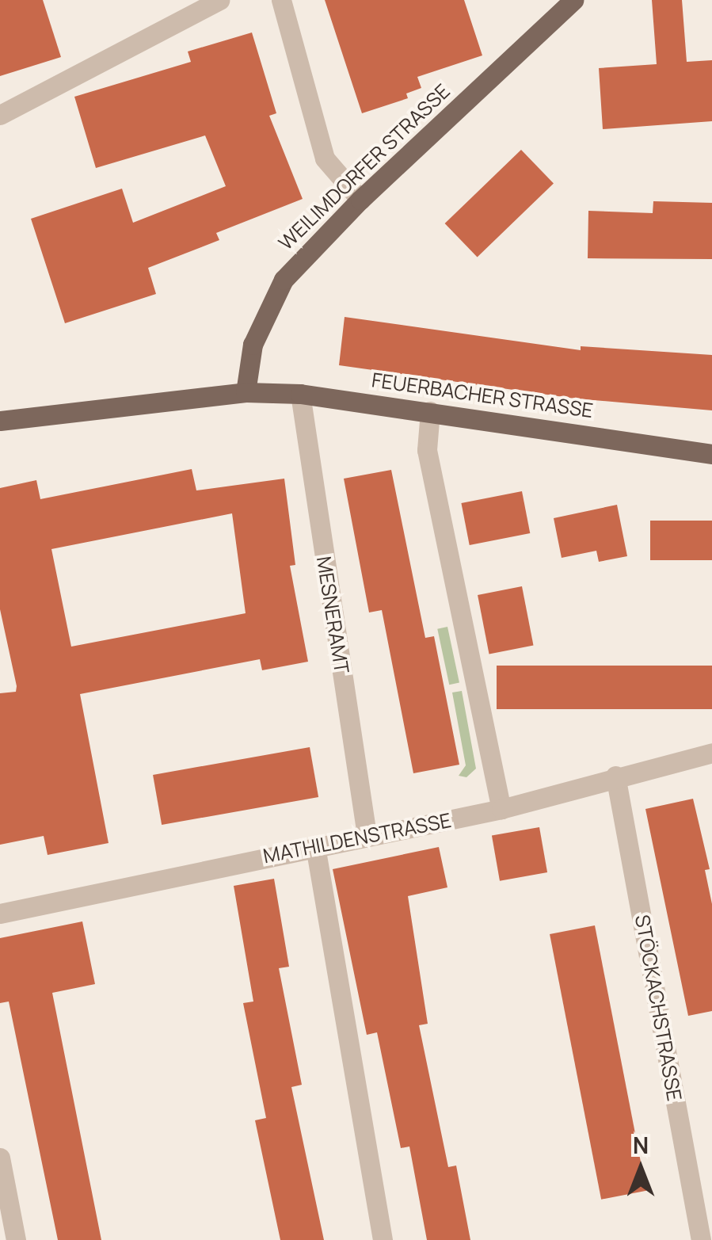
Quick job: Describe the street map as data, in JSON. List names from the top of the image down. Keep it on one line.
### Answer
{"streets":{"main road":["WEILIMDORFER STRASSE","FEUERBACHER STRASSE"],"street":["MESNERAMT","MATHILDENSTRASSE","STÖCKACHSTRASSE"]},"crossings":[["WEILIMDORFER STRASSE","FEUERBACHER STRASSE"],["FEUERBACHER STRASSE","MESNERAMT"],["MESNERAMT","MATHILDENSTRASSE"],["MATHILDENSTRASSE","STÖCKACHSTRASSE"]],"north":"top"}
